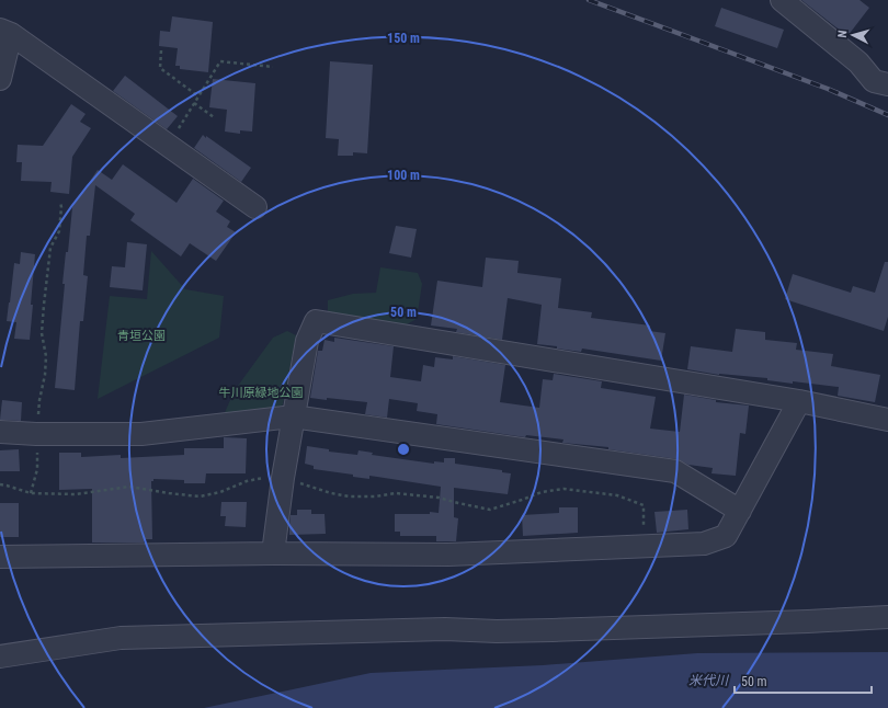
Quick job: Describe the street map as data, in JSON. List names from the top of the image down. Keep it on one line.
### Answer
{"water":["米代川"],"parks":["青垣公園","牛川原緑地公園"],"scale_bar":"50 m","north":"left","rings":["150 m","100 m","50 m"]}
